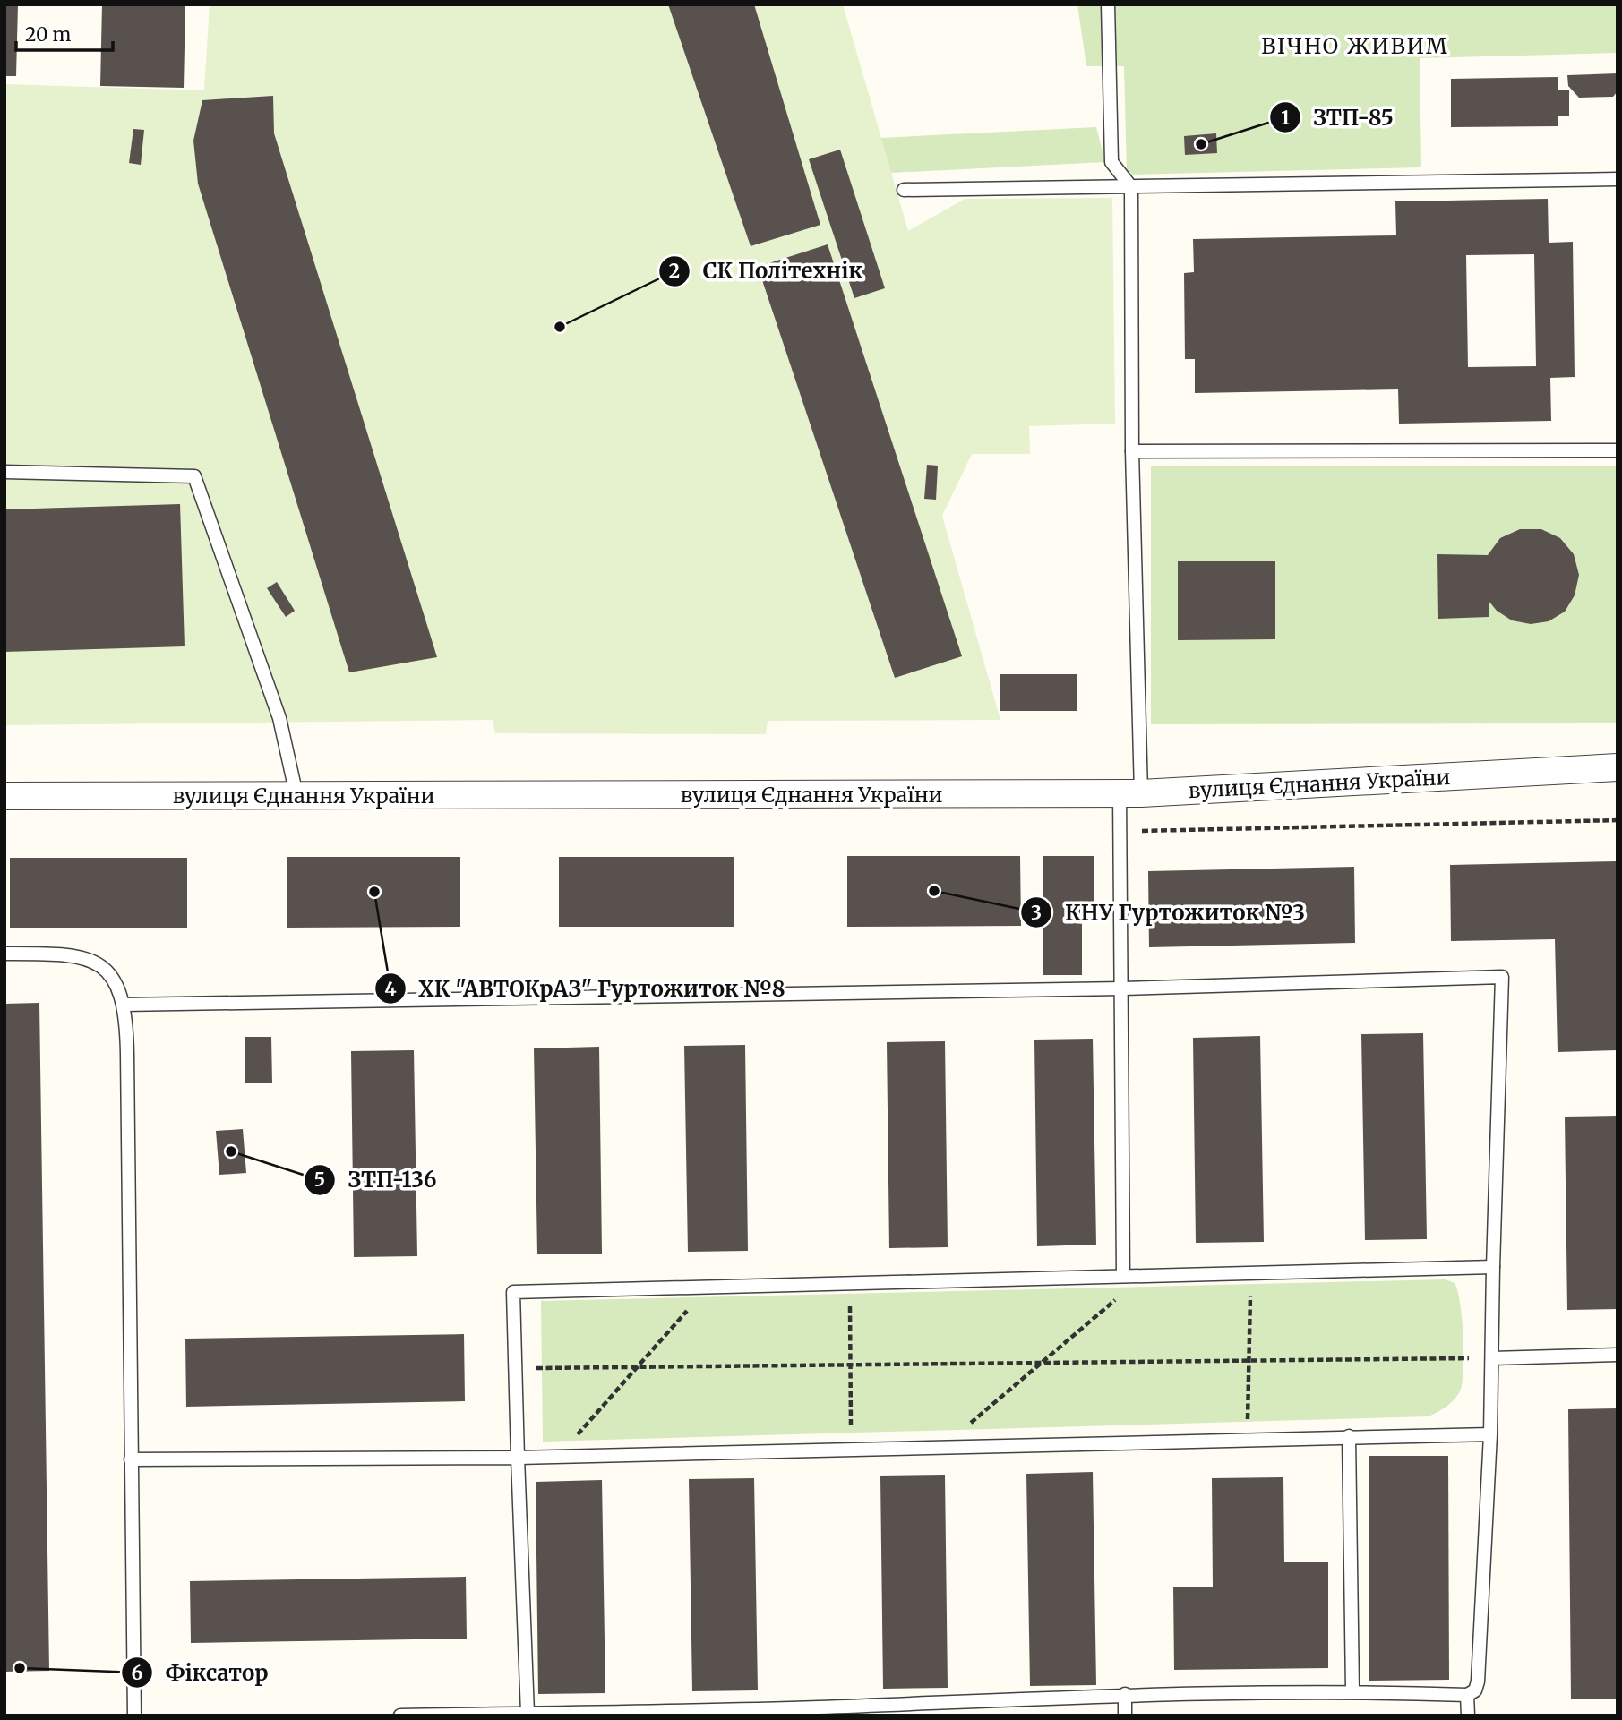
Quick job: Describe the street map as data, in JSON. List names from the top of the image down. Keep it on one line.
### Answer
{"streets":{"street":["вулиця Єднання України"]},"districts":["ВІЧНО ЖИВИМ"],"places":["ЗТП-85","СК Політехнік","КНУ Гуртожиток №3","ХК \"АВТОКрАЗ\" Гуртожиток №8","ЗТП-136","Фіксатор"],"scale_bar":"20 m"}
